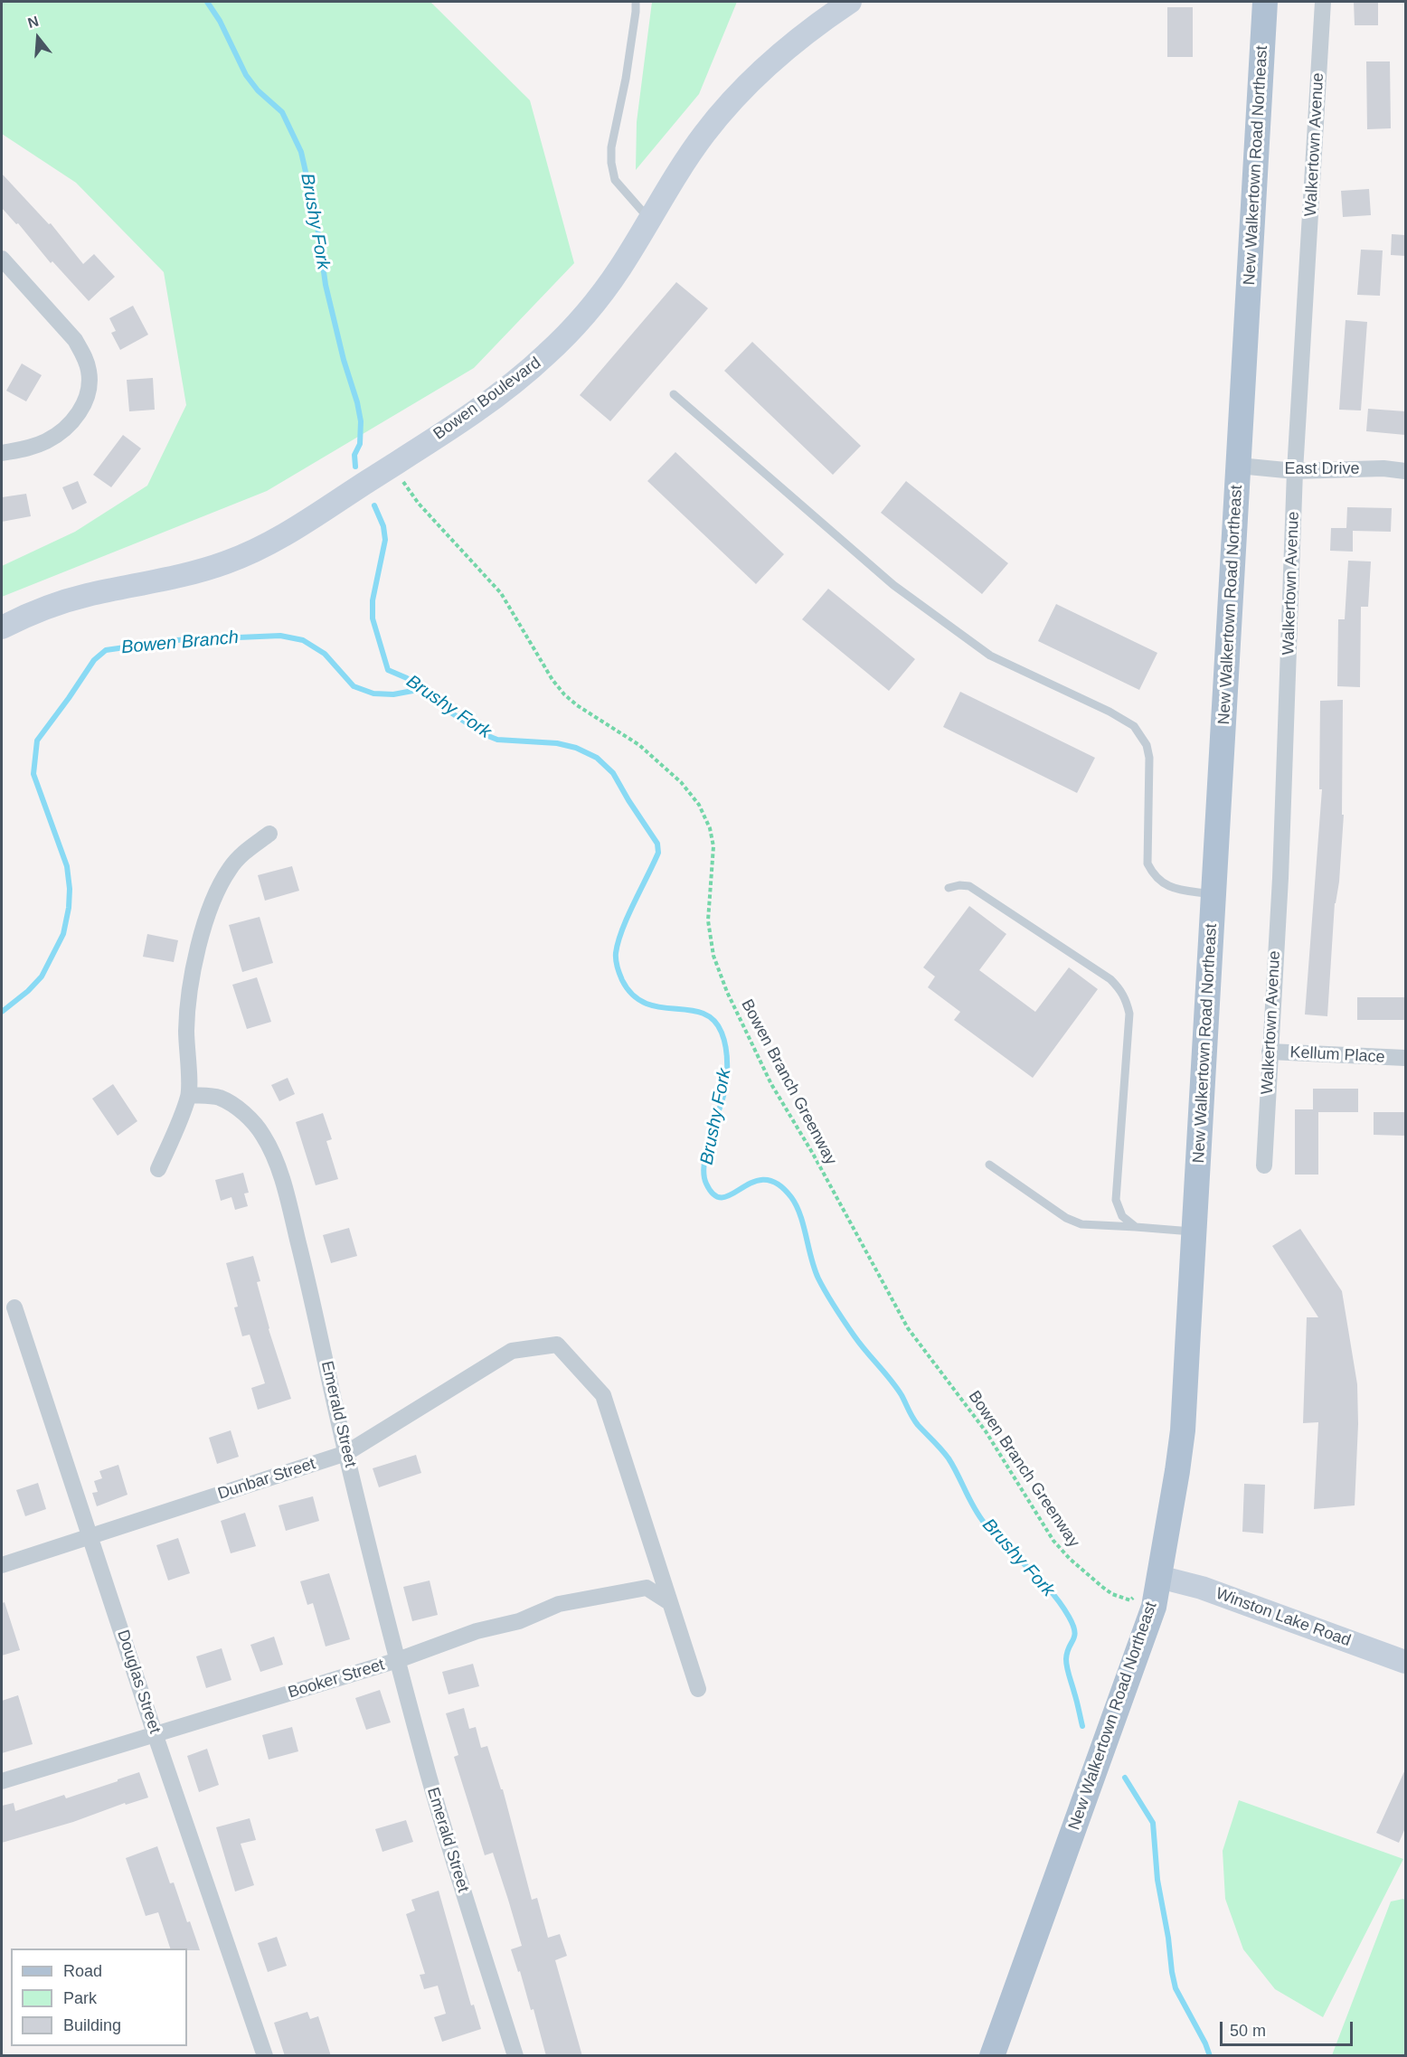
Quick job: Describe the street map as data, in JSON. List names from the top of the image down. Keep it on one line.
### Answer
{"streets":{"main road":["New Walkertown Road Northeast"],"street":["Walkertown Avenue","Bowen Boulevard","East Drive","Kellum Place","Emerald Street","Dunbar Street","Winston Lake Road","Booker Street","Douglas Street"],"path":["Bowen Branch Greenway"]},"crossings":[["Walkertown Avenue","East Drive"],["Walkertown Avenue","Kellum Place"],["New Walkertown Road Northeast","East Drive"],["New Walkertown Road Northeast","Bowen Branch Greenway"],["New Walkertown Road Northeast","Winston Lake Road"],["Bowen Boulevard","Bowen Branch Greenway"],["Bowen Branch Greenway","Winston Lake Road"],["Emerald Street","Dunbar Street"],["Emerald Street","Booker Street"],["Dunbar Street","Booker Street"],["Dunbar Street","Douglas Street"],["Booker Street","Douglas Street"]],"water":["Brushy Fork","Bowen Branch"],"legend":["Road","Park","Building"],"scale_bar":"50 m","north":"top"}
